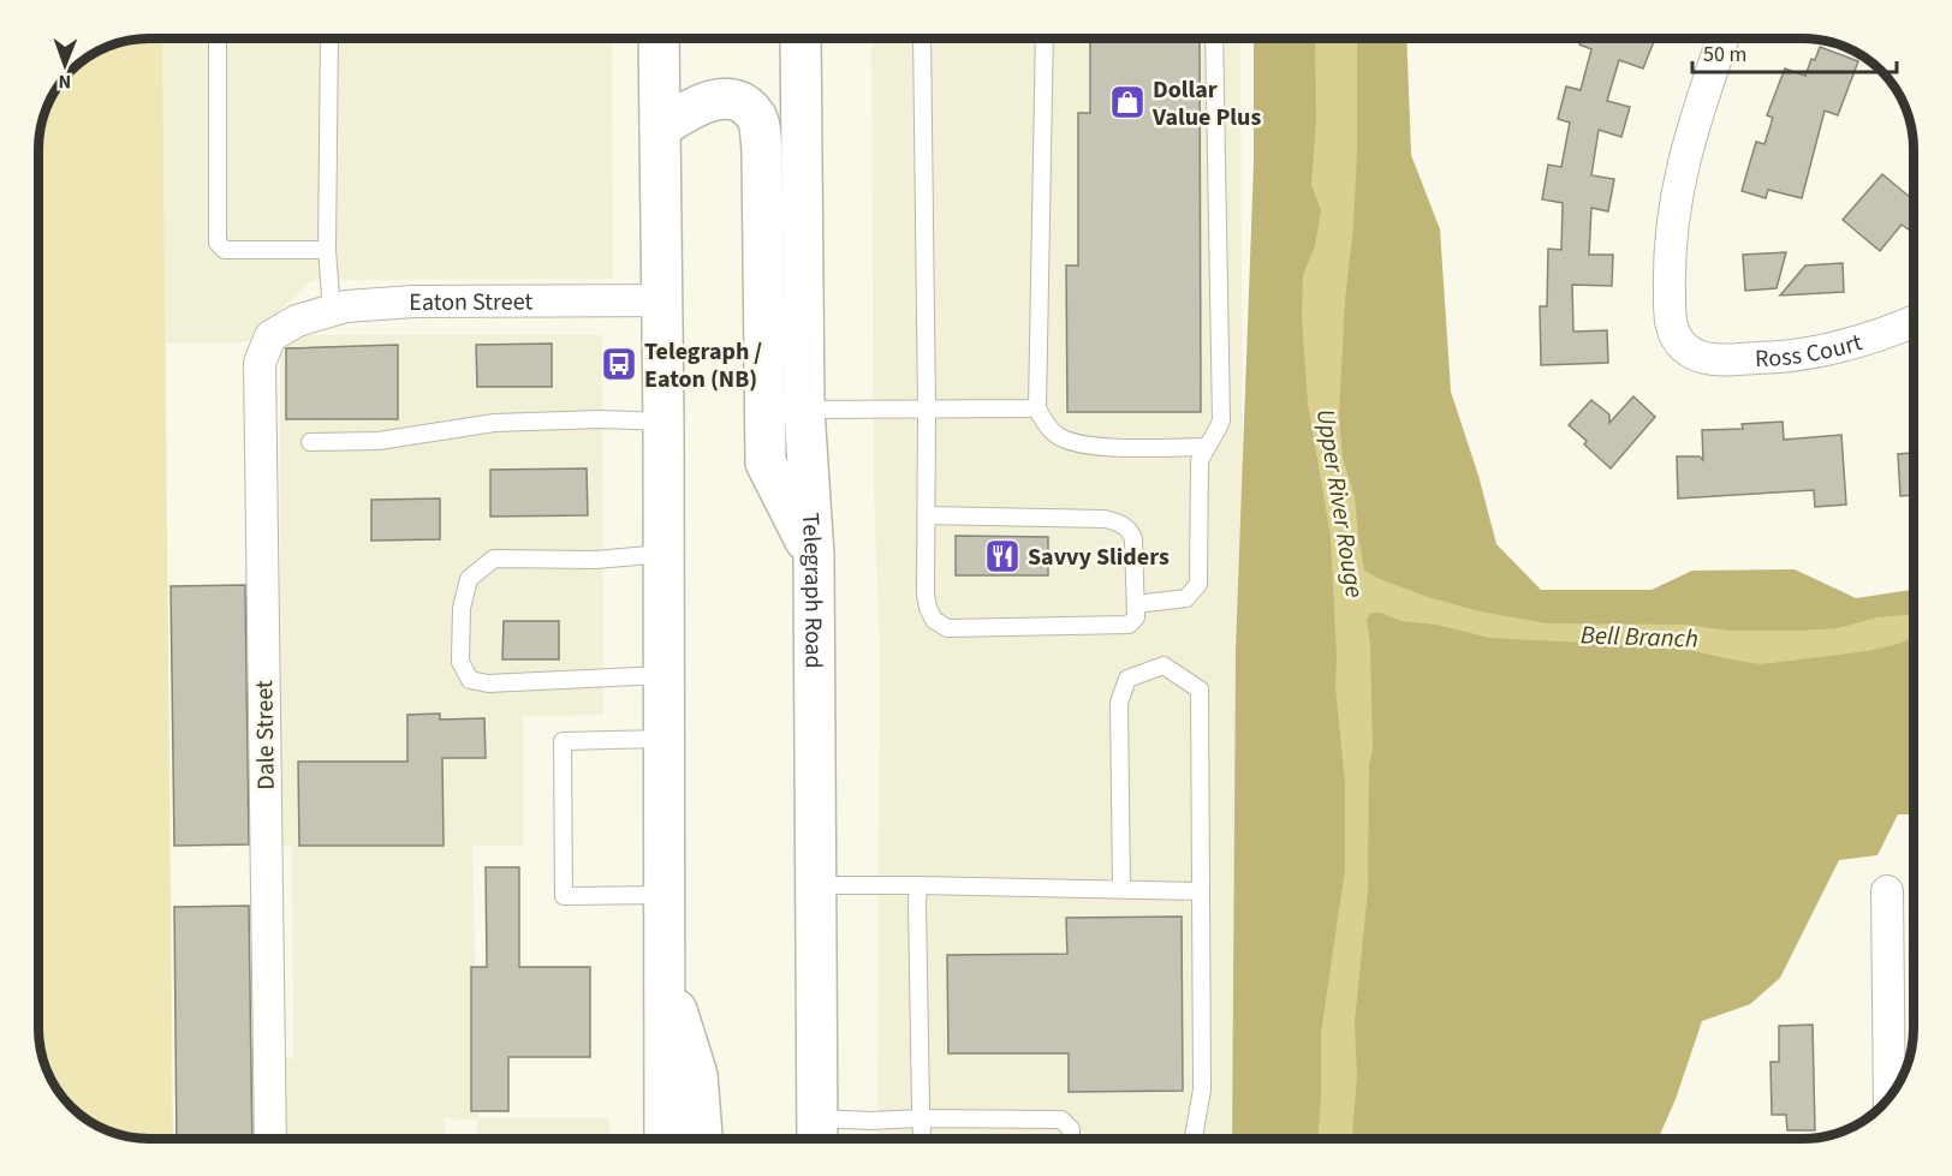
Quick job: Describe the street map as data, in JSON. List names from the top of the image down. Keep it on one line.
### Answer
{"streets":{"main road":["Telegraph Road"],"street":["Eaton Street","Ross Court","Dale Street"]},"crossings":[["Eaton Street","Dale Street"]],"water":["Upper River Rouge","Bell Branch"],"places":{"shop":["Dollar Value Plus"],"bus stop":["Telegraph / Eaton (NB)"],"restaurant":["Savvy Sliders"]},"scale_bar":"50 m","north":"bottom"}
